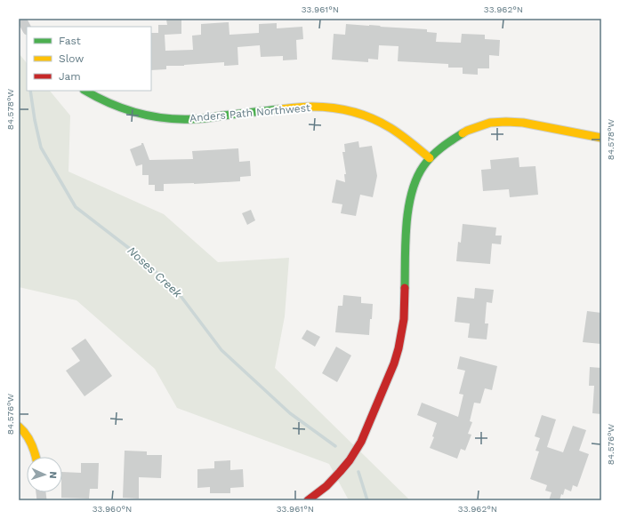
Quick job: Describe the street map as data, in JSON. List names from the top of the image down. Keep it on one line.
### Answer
{"streets":{"street":["Anders Path Northwest"]},"water":["Noses Creek"],"legend":["Fast","Slow","Jam"],"north":"right","coordinates":["33.961°N","33.962°N","84.578°W","84.576°W","33.960°N"]}
